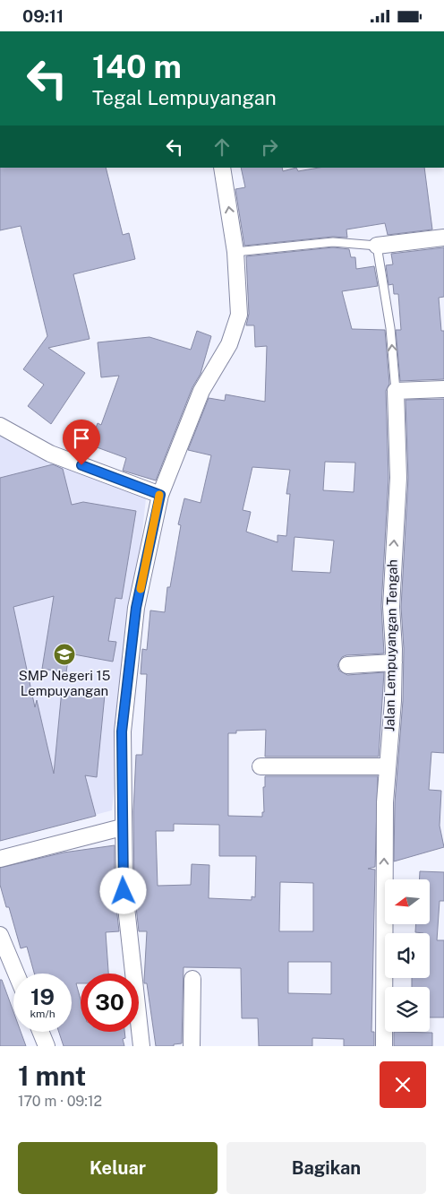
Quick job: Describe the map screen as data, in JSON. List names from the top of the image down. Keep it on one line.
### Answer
{"streets":{"street":["Jalan Lempuyangan Tengah"]},"one_way":["Jalan Lempuyangan Tengah"],"places":{"school or university":["SMP Negeri 15 Lempuyangan"]},"north":"left","page":{"status":"09:11","turn":["140 m","Tegal Lempuyangan"],"speed":"19 km/h","limit":"30","heading":["1 mnt","170 m · 09:12"],"buttons":["Keluar","Bagikan"]}}
